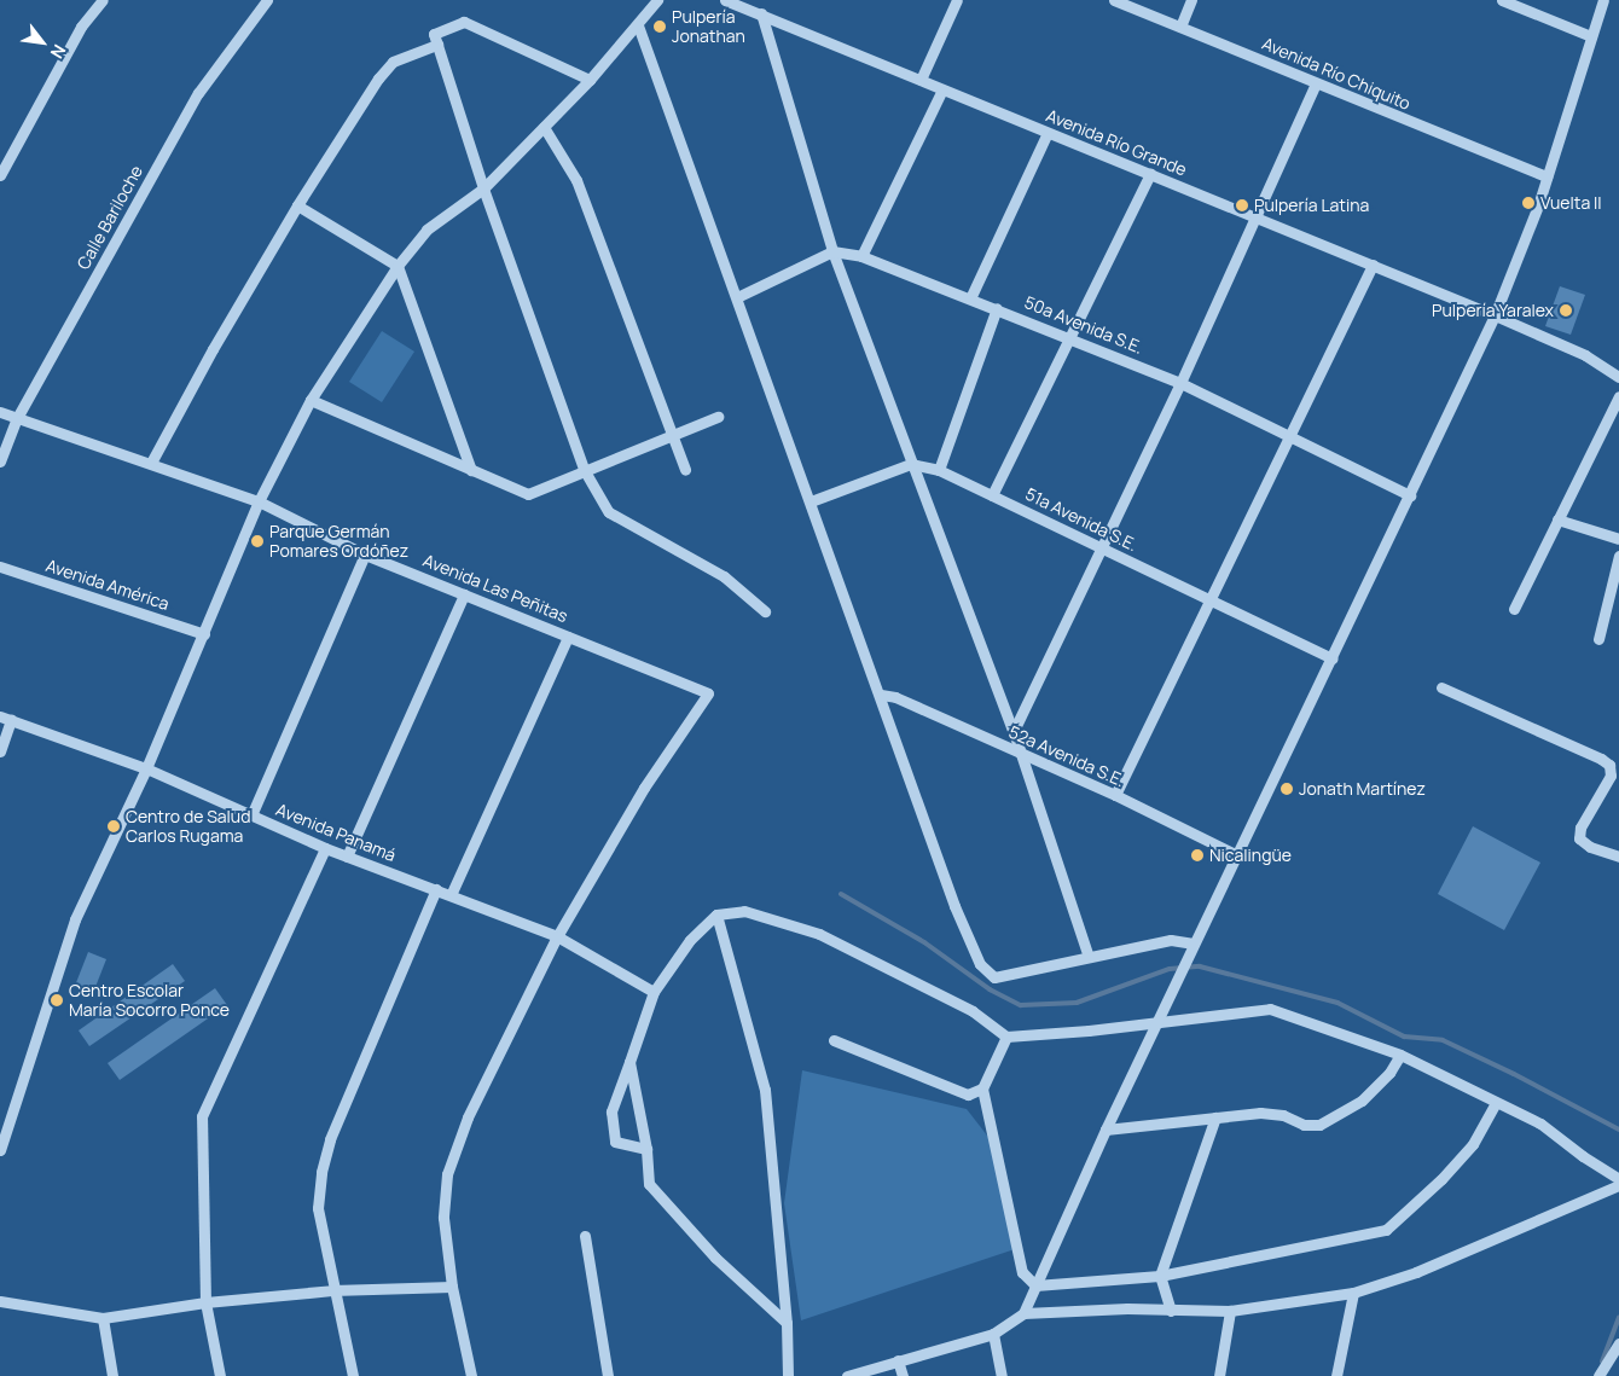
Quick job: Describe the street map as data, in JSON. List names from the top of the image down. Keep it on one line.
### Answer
{"streets":{"street":["Avenida Río Chiquito","Avenida Río Grande","Calle Bariloche","50a Avenida S.E.","51a Avenida S.E.","Avenida América","Avenida Las Peñitas","52a Avenida S.E.","Avenida Panamá"]},"crossings":[["Calle Bariloche","Avenida Las Peñitas"],["Avenida Las Peñitas","Avenida Panamá"]],"places":["Pulpería Jonathan","Vuelta II","Pulpería Latina","Pulpería Yaralex","Parque Germán Pomares Ordóñez","Jonath Martínez","Centro de Salud Carlos Rugama","Nicalingüe","Centro Escolar María Socorro Ponce"],"north":"bottom right"}
